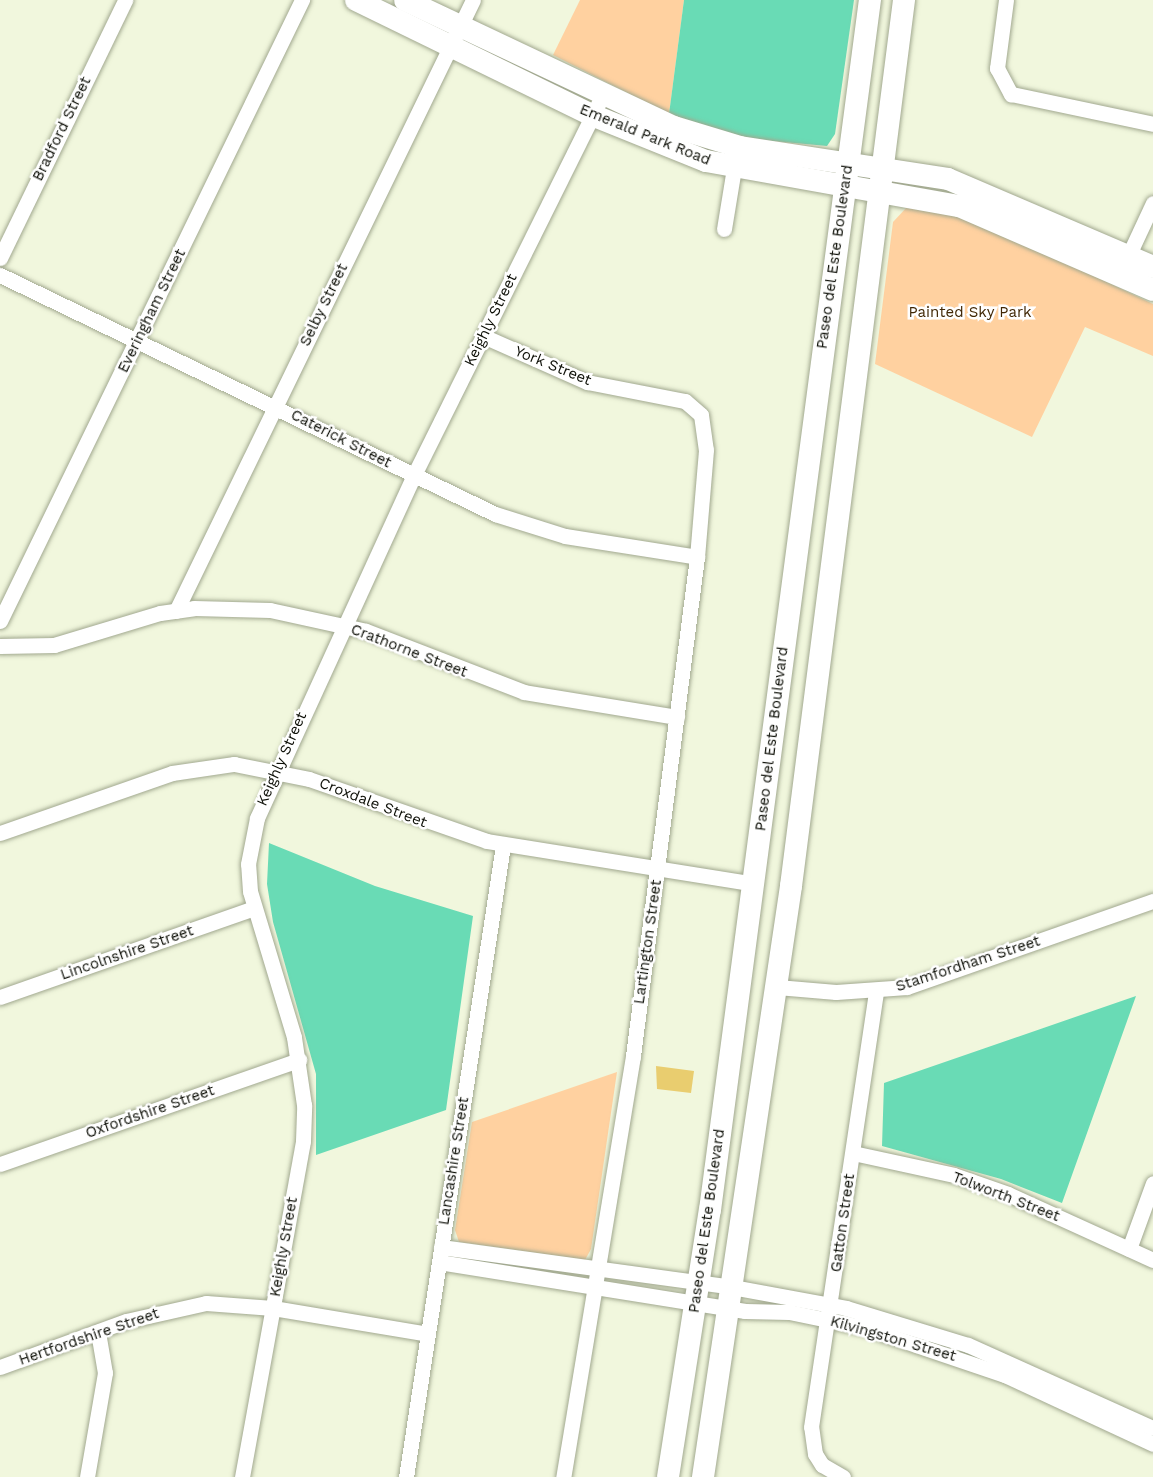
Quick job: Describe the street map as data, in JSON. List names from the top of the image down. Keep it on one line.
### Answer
{"streets":{"main road":["Emerald Park Road","Paseo del Este Boulevard"],"street":["Bradford Street","Selby Street","Everingham Street","Keighly Street","York Street","Caterick Street","Crathorne Street","Croxdale Street","Lartington Street","Lincolnshire Street","Stamfordham Street","Oxfordshire Street","Lancashire Street","Tolworth Street","Gatton Street","Hertfordshire Street","Kilvingston Street"]},"crossings":[["Emerald Park Road","Paseo del Este Boulevard"],["Emerald Park Road","Selby Street"],["Emerald Park Road","Keighly Street"],["Paseo del Este Boulevard","Croxdale Street"],["Paseo del Este Boulevard","Kilvingston Street"],["Selby Street","Caterick Street"],["Selby Street","Crathorne Street"],["Everingham Street","Caterick Street"],["Keighly Street","York Street"],["Keighly Street","Caterick Street"],["Keighly Street","Crathorne Street"],["Keighly Street","Croxdale Street"],["Keighly Street","Lincolnshire Street"],["Keighly Street","Oxfordshire Street"],["Keighly Street","Hertfordshire Street"],["York Street","Lartington Street"],["Caterick Street","Lartington Street"],["Crathorne Street","Lartington Street"],["Croxdale Street","Lartington Street"],["Croxdale Street","Lancashire Street"],["Lartington Street","Kilvingston Street"],["Stamfordham Street","Gatton Street"],["Lancashire Street","Hertfordshire Street"],["Lancashire Street","Kilvingston Street"],["Tolworth Street","Gatton Street"],["Gatton Street","Kilvingston Street"]],"parks":["Painted Sky Park"]}
